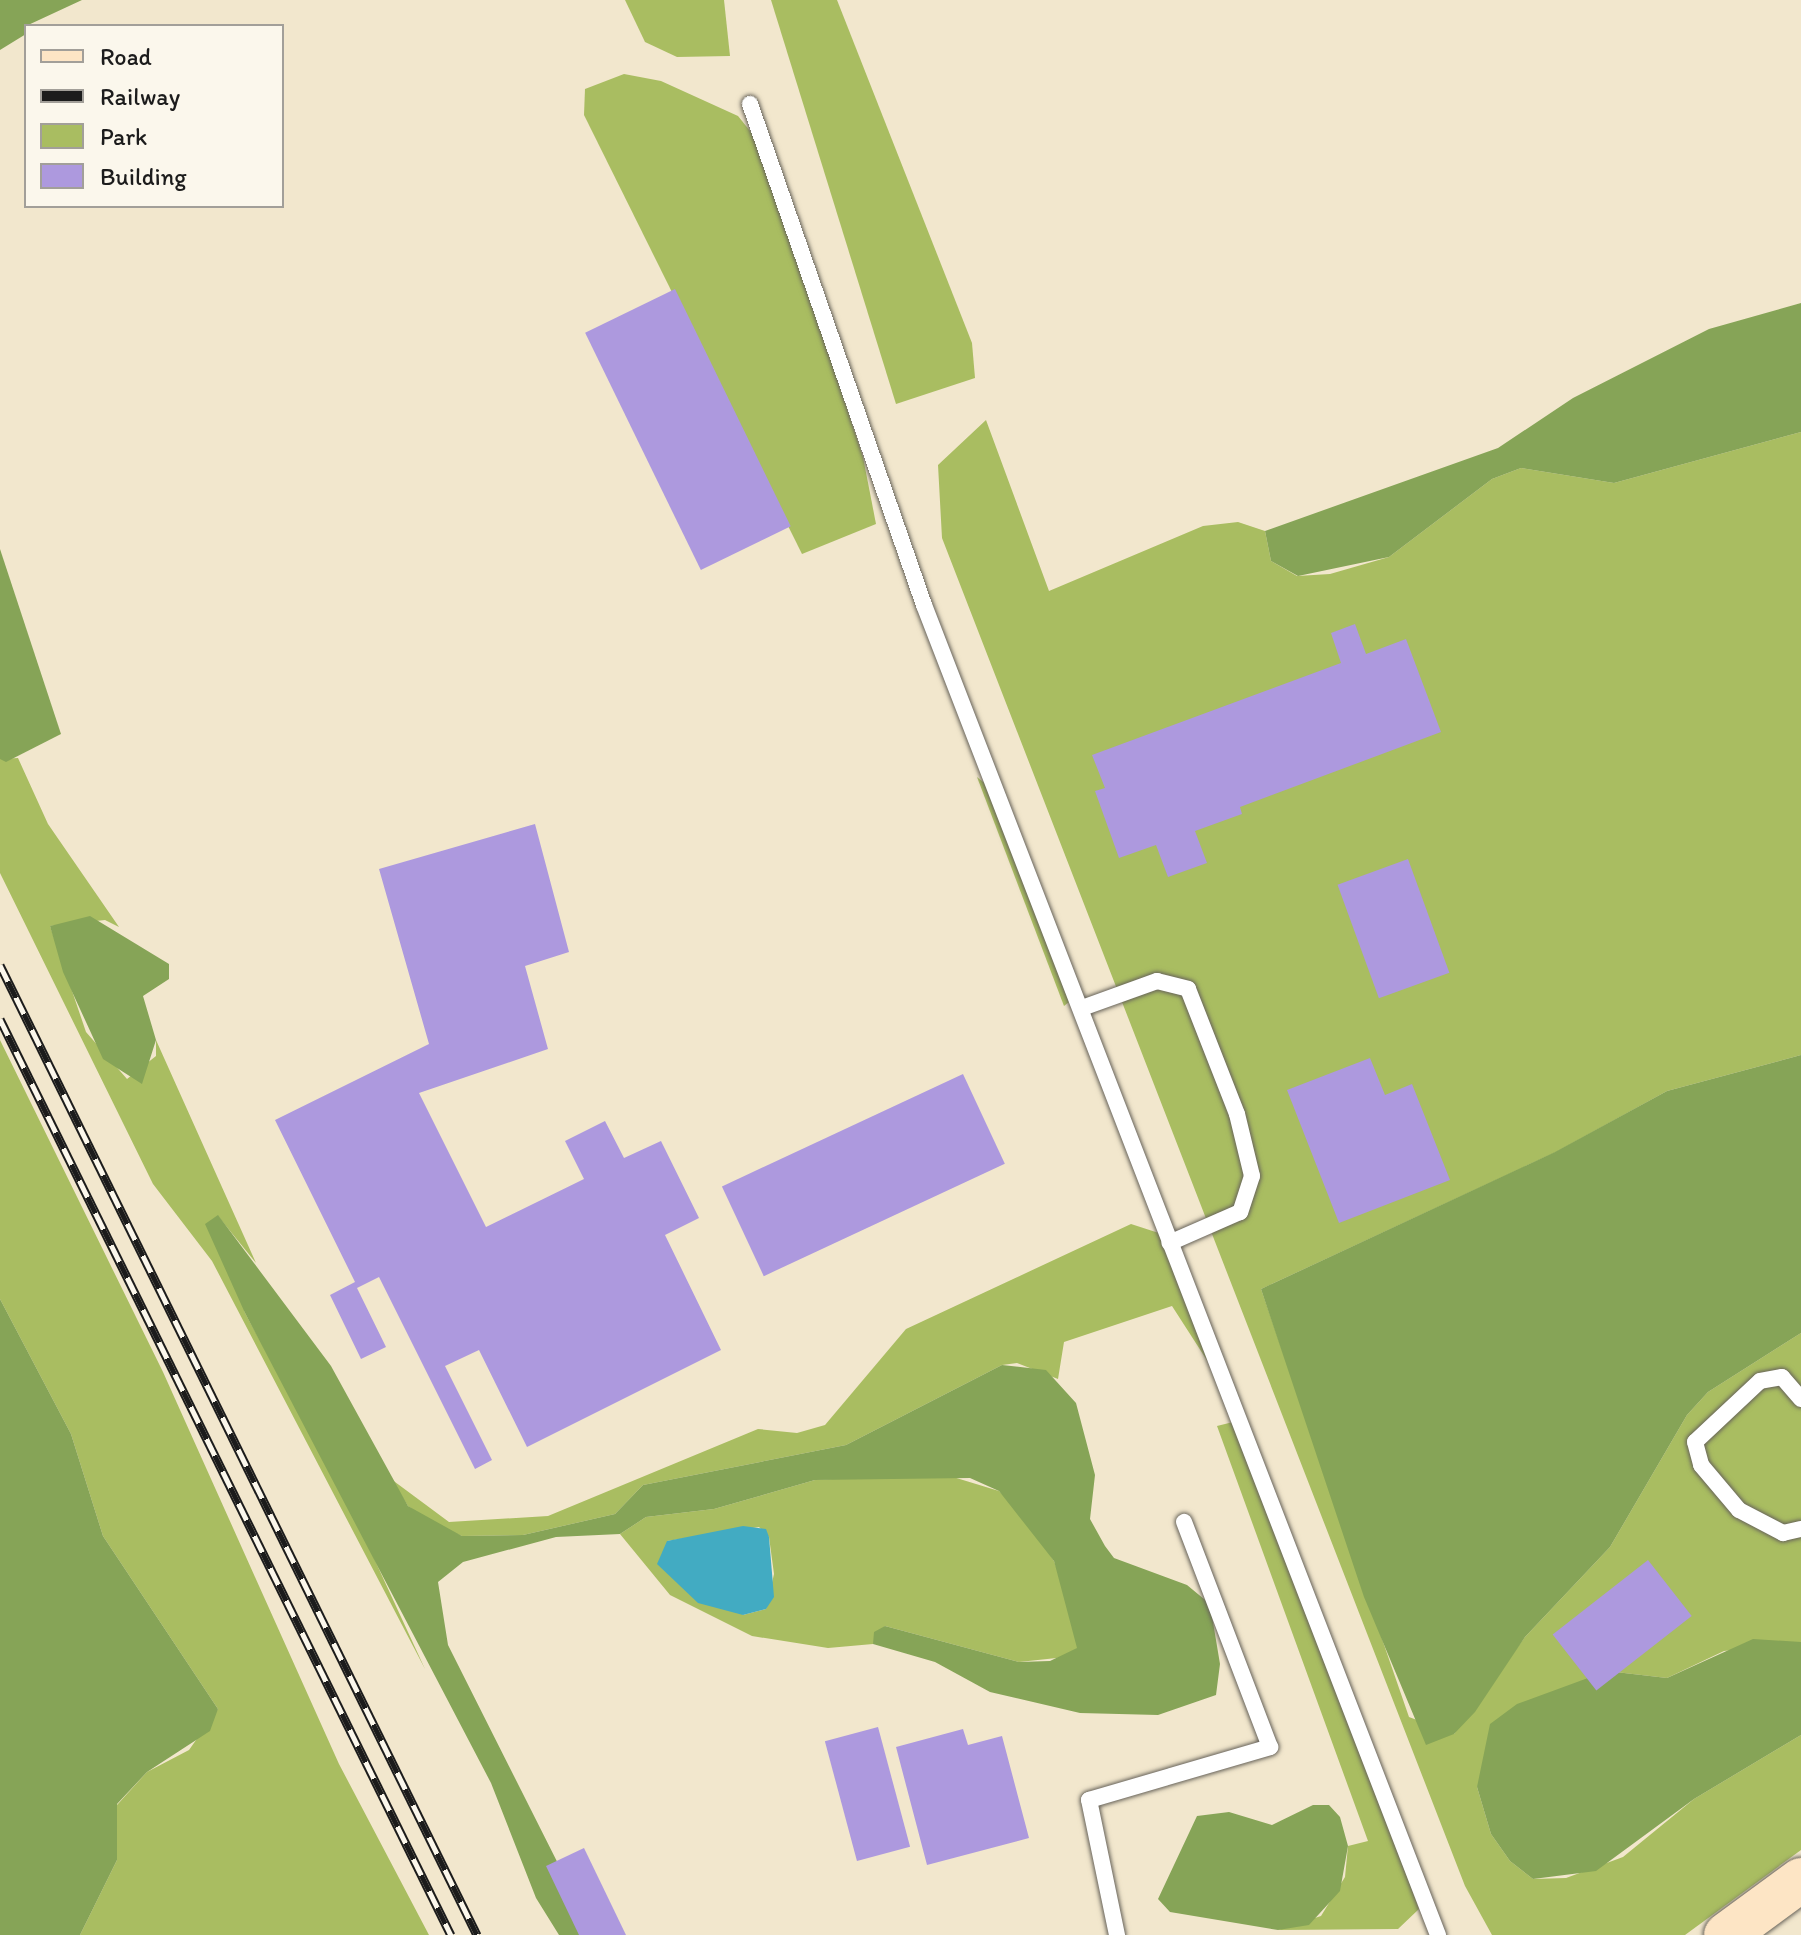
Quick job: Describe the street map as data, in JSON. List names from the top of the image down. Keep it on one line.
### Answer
{"legend":["Road","Railway","Park","Building"]}
